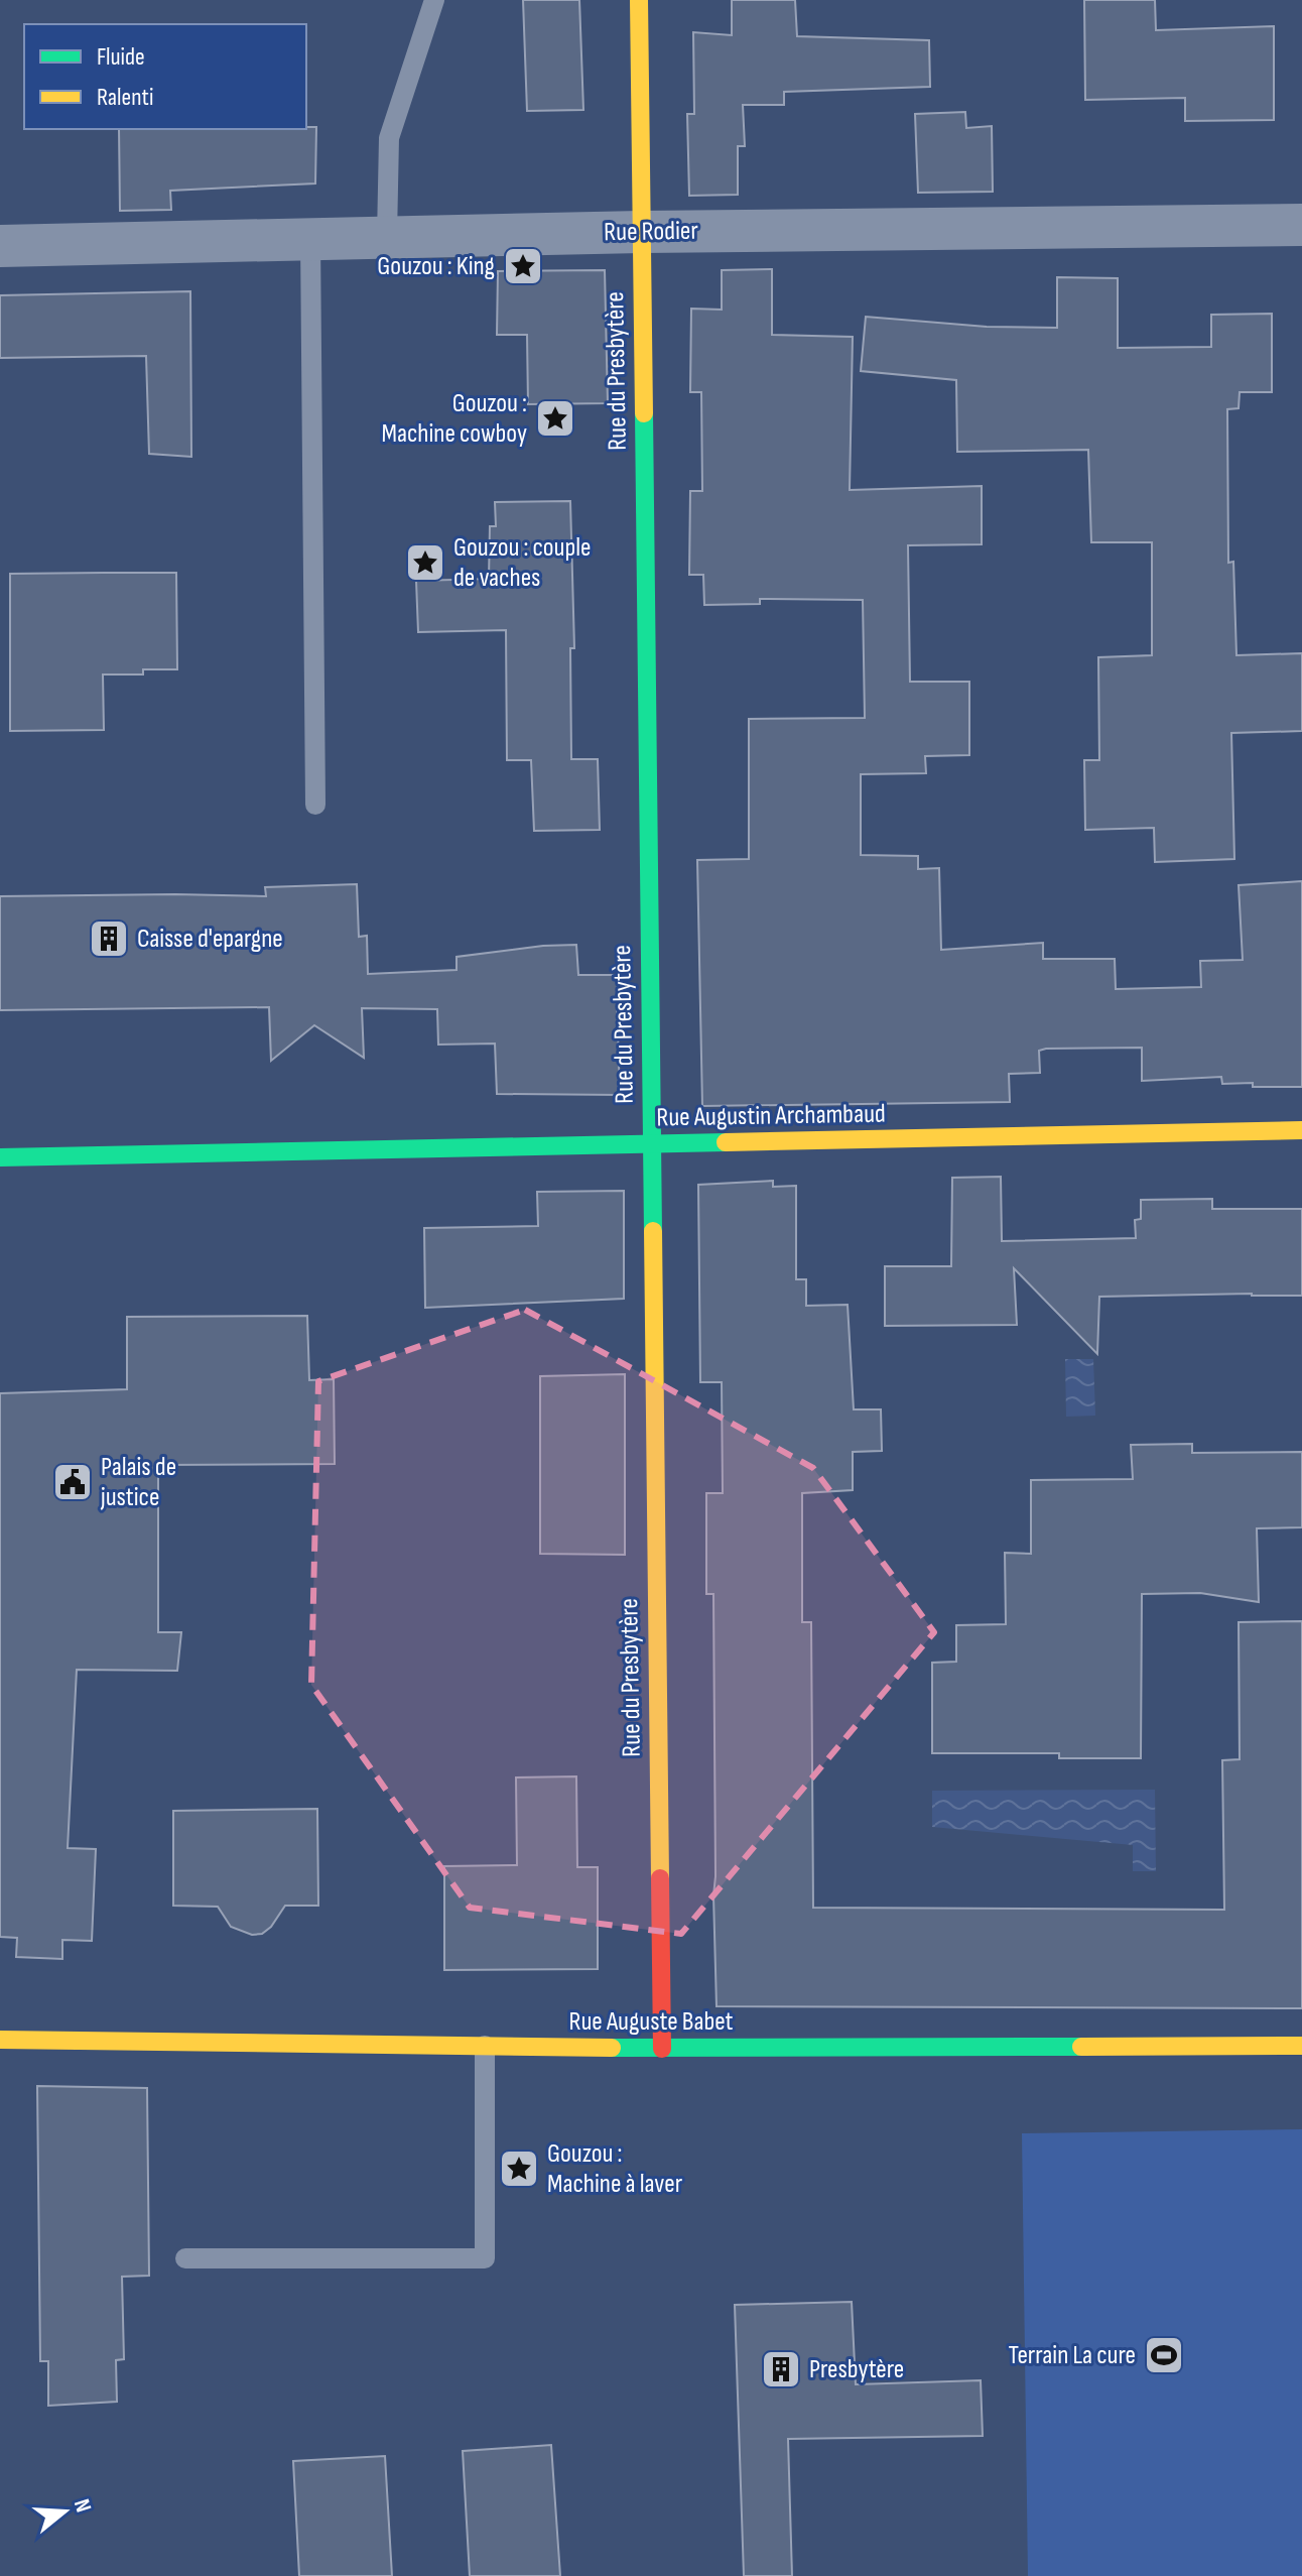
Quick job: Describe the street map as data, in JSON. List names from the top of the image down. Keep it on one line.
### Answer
{"streets":{"street":["Rue Rodier","Rue du Presbytère","Rue Augustin Archambaud","Rue Auguste Babet"]},"crossings":[["Rue Rodier","Rue du Presbytère"],["Rue du Presbytère","Rue Augustin Archambaud"],["Rue du Presbytère","Rue Auguste Babet"]],"places":{"place":["Gouzou : King","Gouzou : Machine cowboy","Gouzou : couple de vaches","Gouzou : Machine à laver"],"building":["Caisse d'epargne","Presbytère"],"public building":["Palais de justice"],"sports":["Terrain La cure"]},"legend":["Fluide","Ralenti"],"north":"right"}
